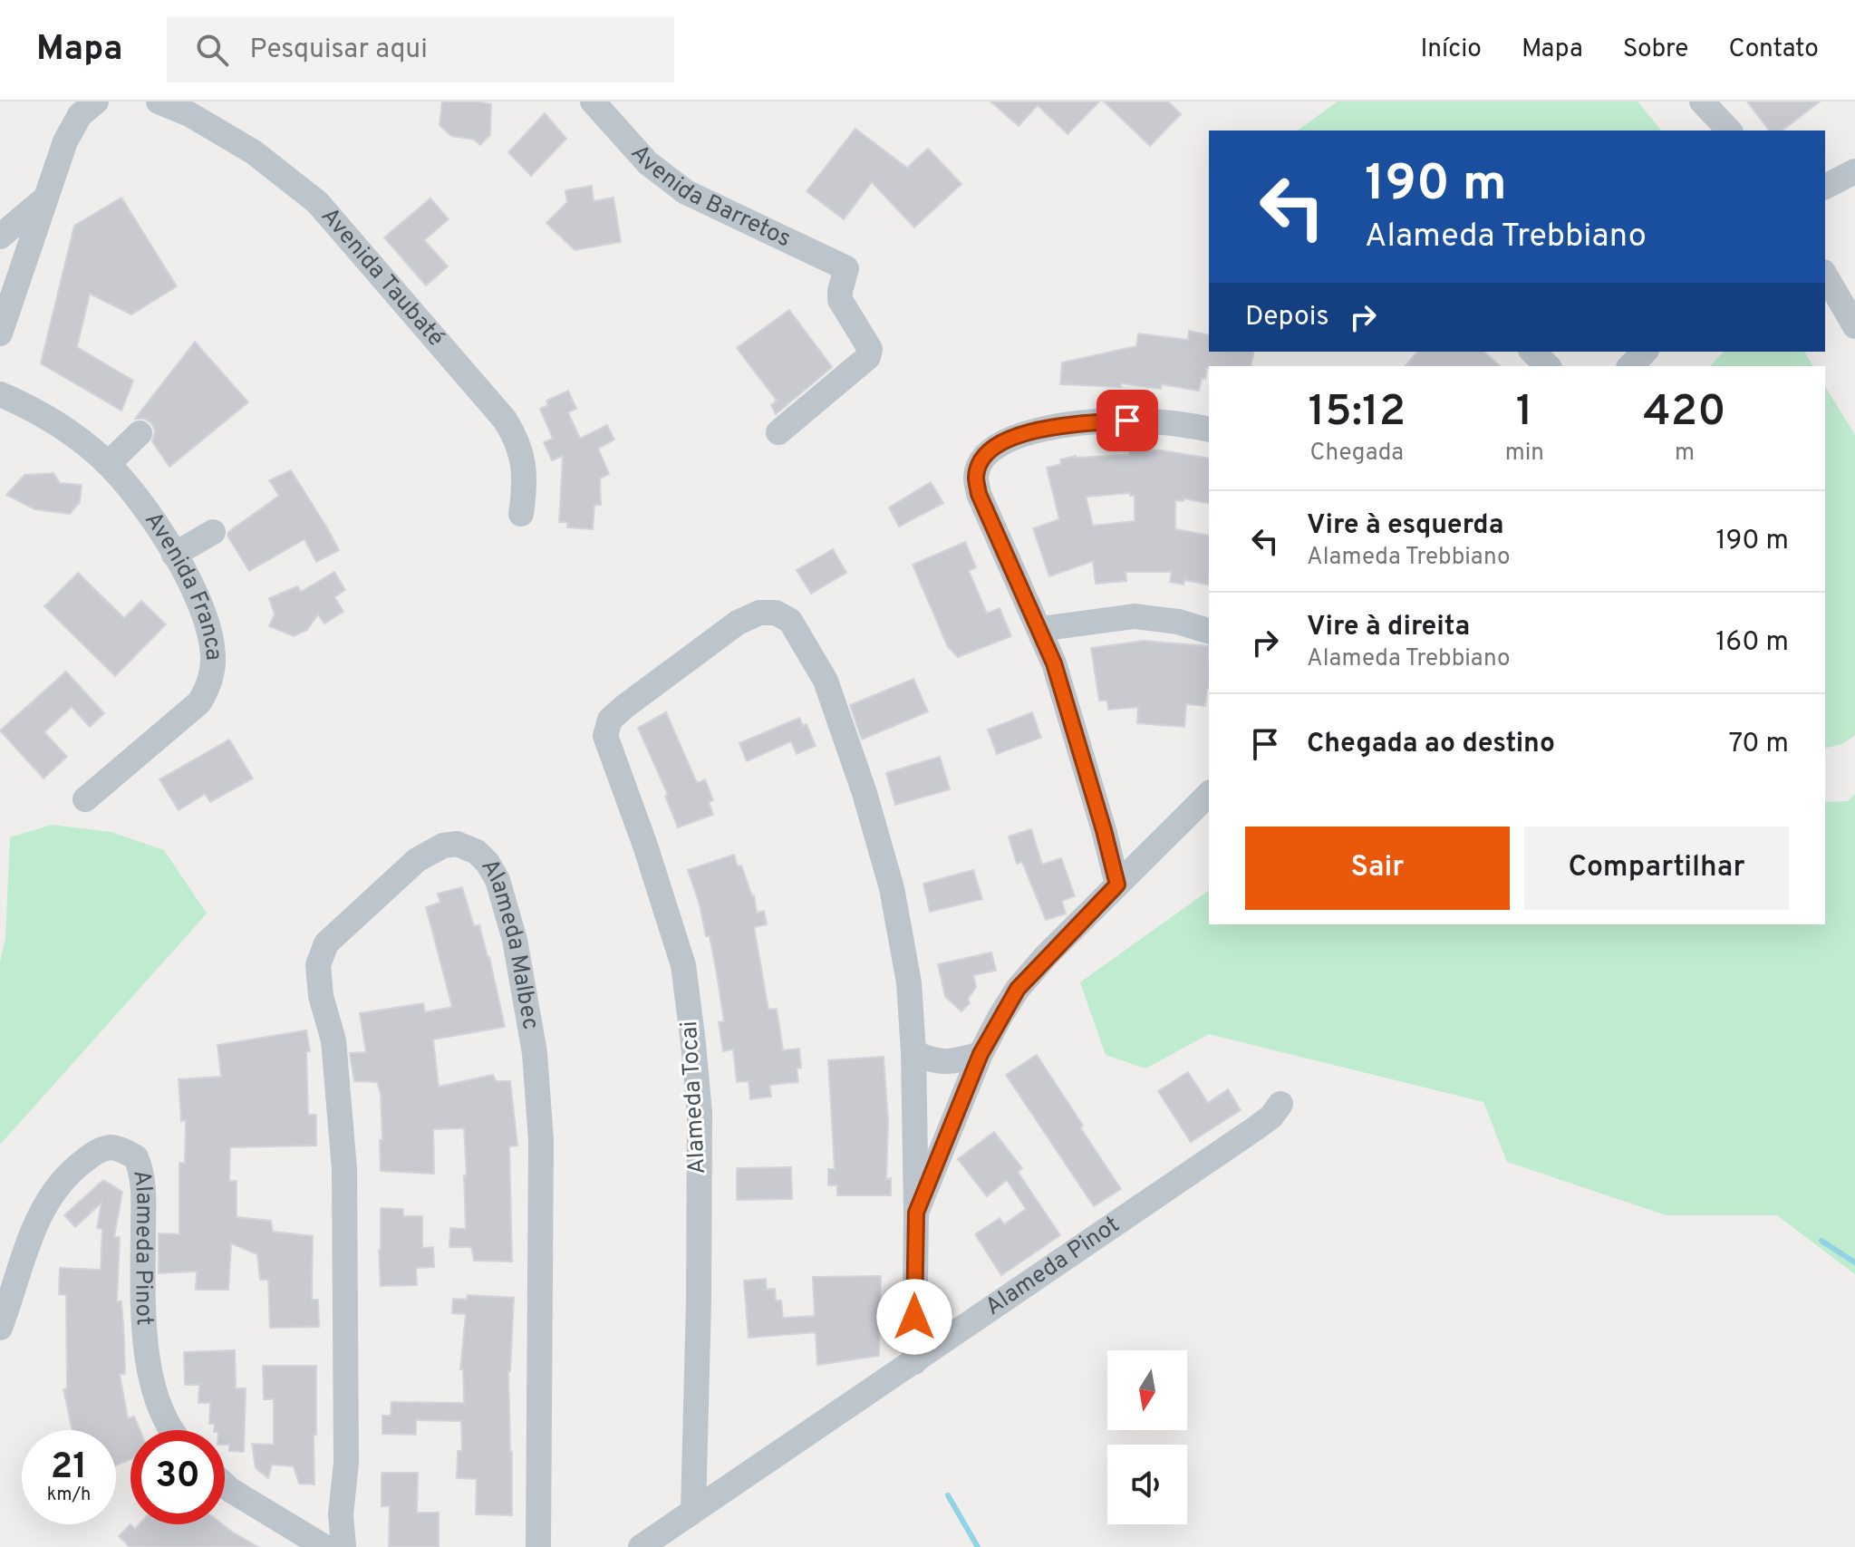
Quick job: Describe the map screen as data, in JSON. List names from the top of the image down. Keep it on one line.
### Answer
{"streets":{"street":["Avenida Barretos","Avenida Taubaté","Avenida Franca","Alameda Malbec","Alameda Tocai","Alameda Pinot"]},"crossings":[["Alameda Tocai","Alameda Pinot"]],"north":"bottom","page":{"header":"Mapa","search":"Pesquisar aqui","nav":["Início","Mapa","Sobre","Contato"],"turn":["190 m","Alameda Trebbiano"],"then":"Depois","eta":["15:12","Chegada","1","min","420","m"],"list":[{"name":"Vire à esquerda","note":"Alameda Trebbiano","value":"190 m"},{"name":"Vire à direita","note":"Alameda Trebbiano","value":"160 m"},{"name":"Chegada ao destino","value":"70 m"}],"buttons":["Sair","Compartilhar"],"speed":"21 km/h","limit":"30"}}
